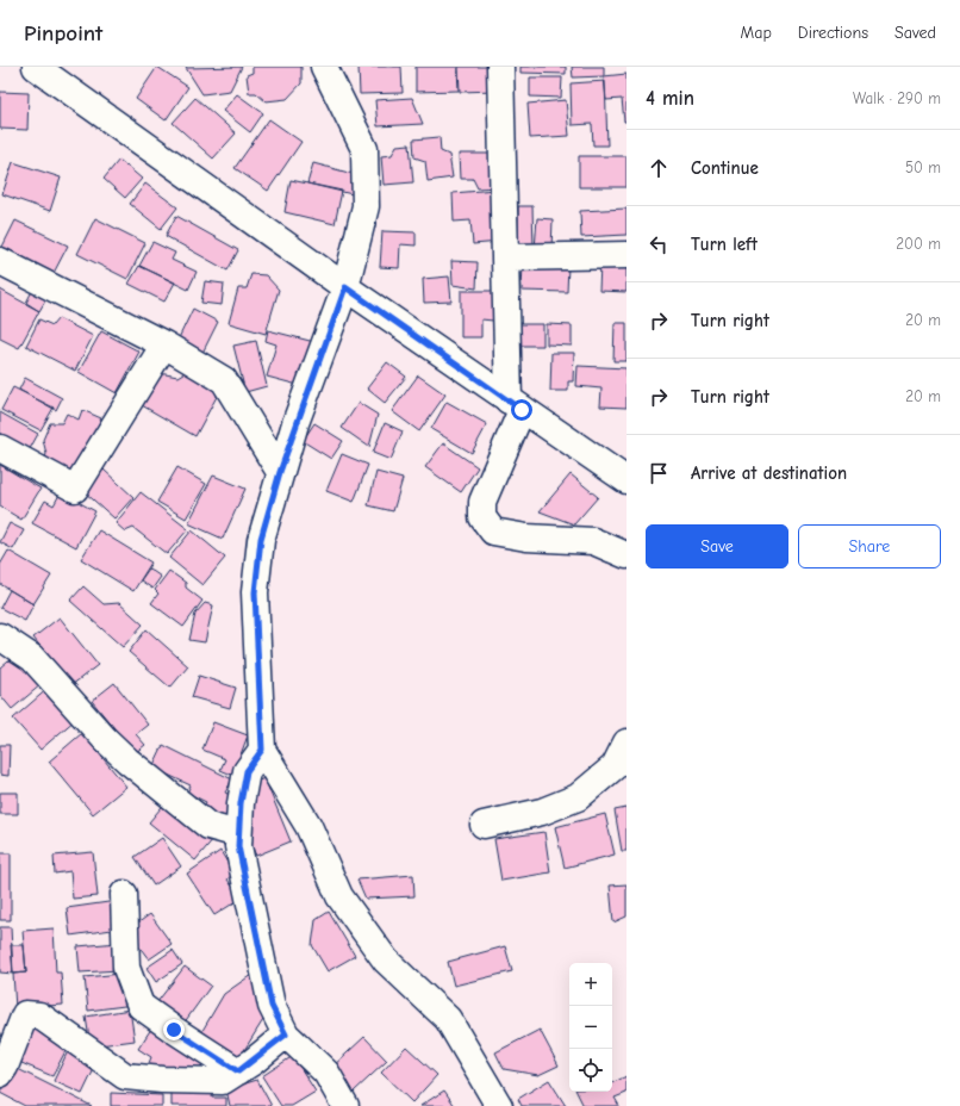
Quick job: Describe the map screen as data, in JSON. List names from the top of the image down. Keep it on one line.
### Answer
{"page":{"header":"Pinpoint","nav":["Map","Directions","Saved"],"heading":["4 min","Walk · 290 m"],"list":[["Continue","50 m"],["Turn left","200 m"],["Turn right","20 m"],["Turn right","20 m"],"Arrive at destination"],"buttons":["Save","Share"],"map_buttons":["+","−"]}}
